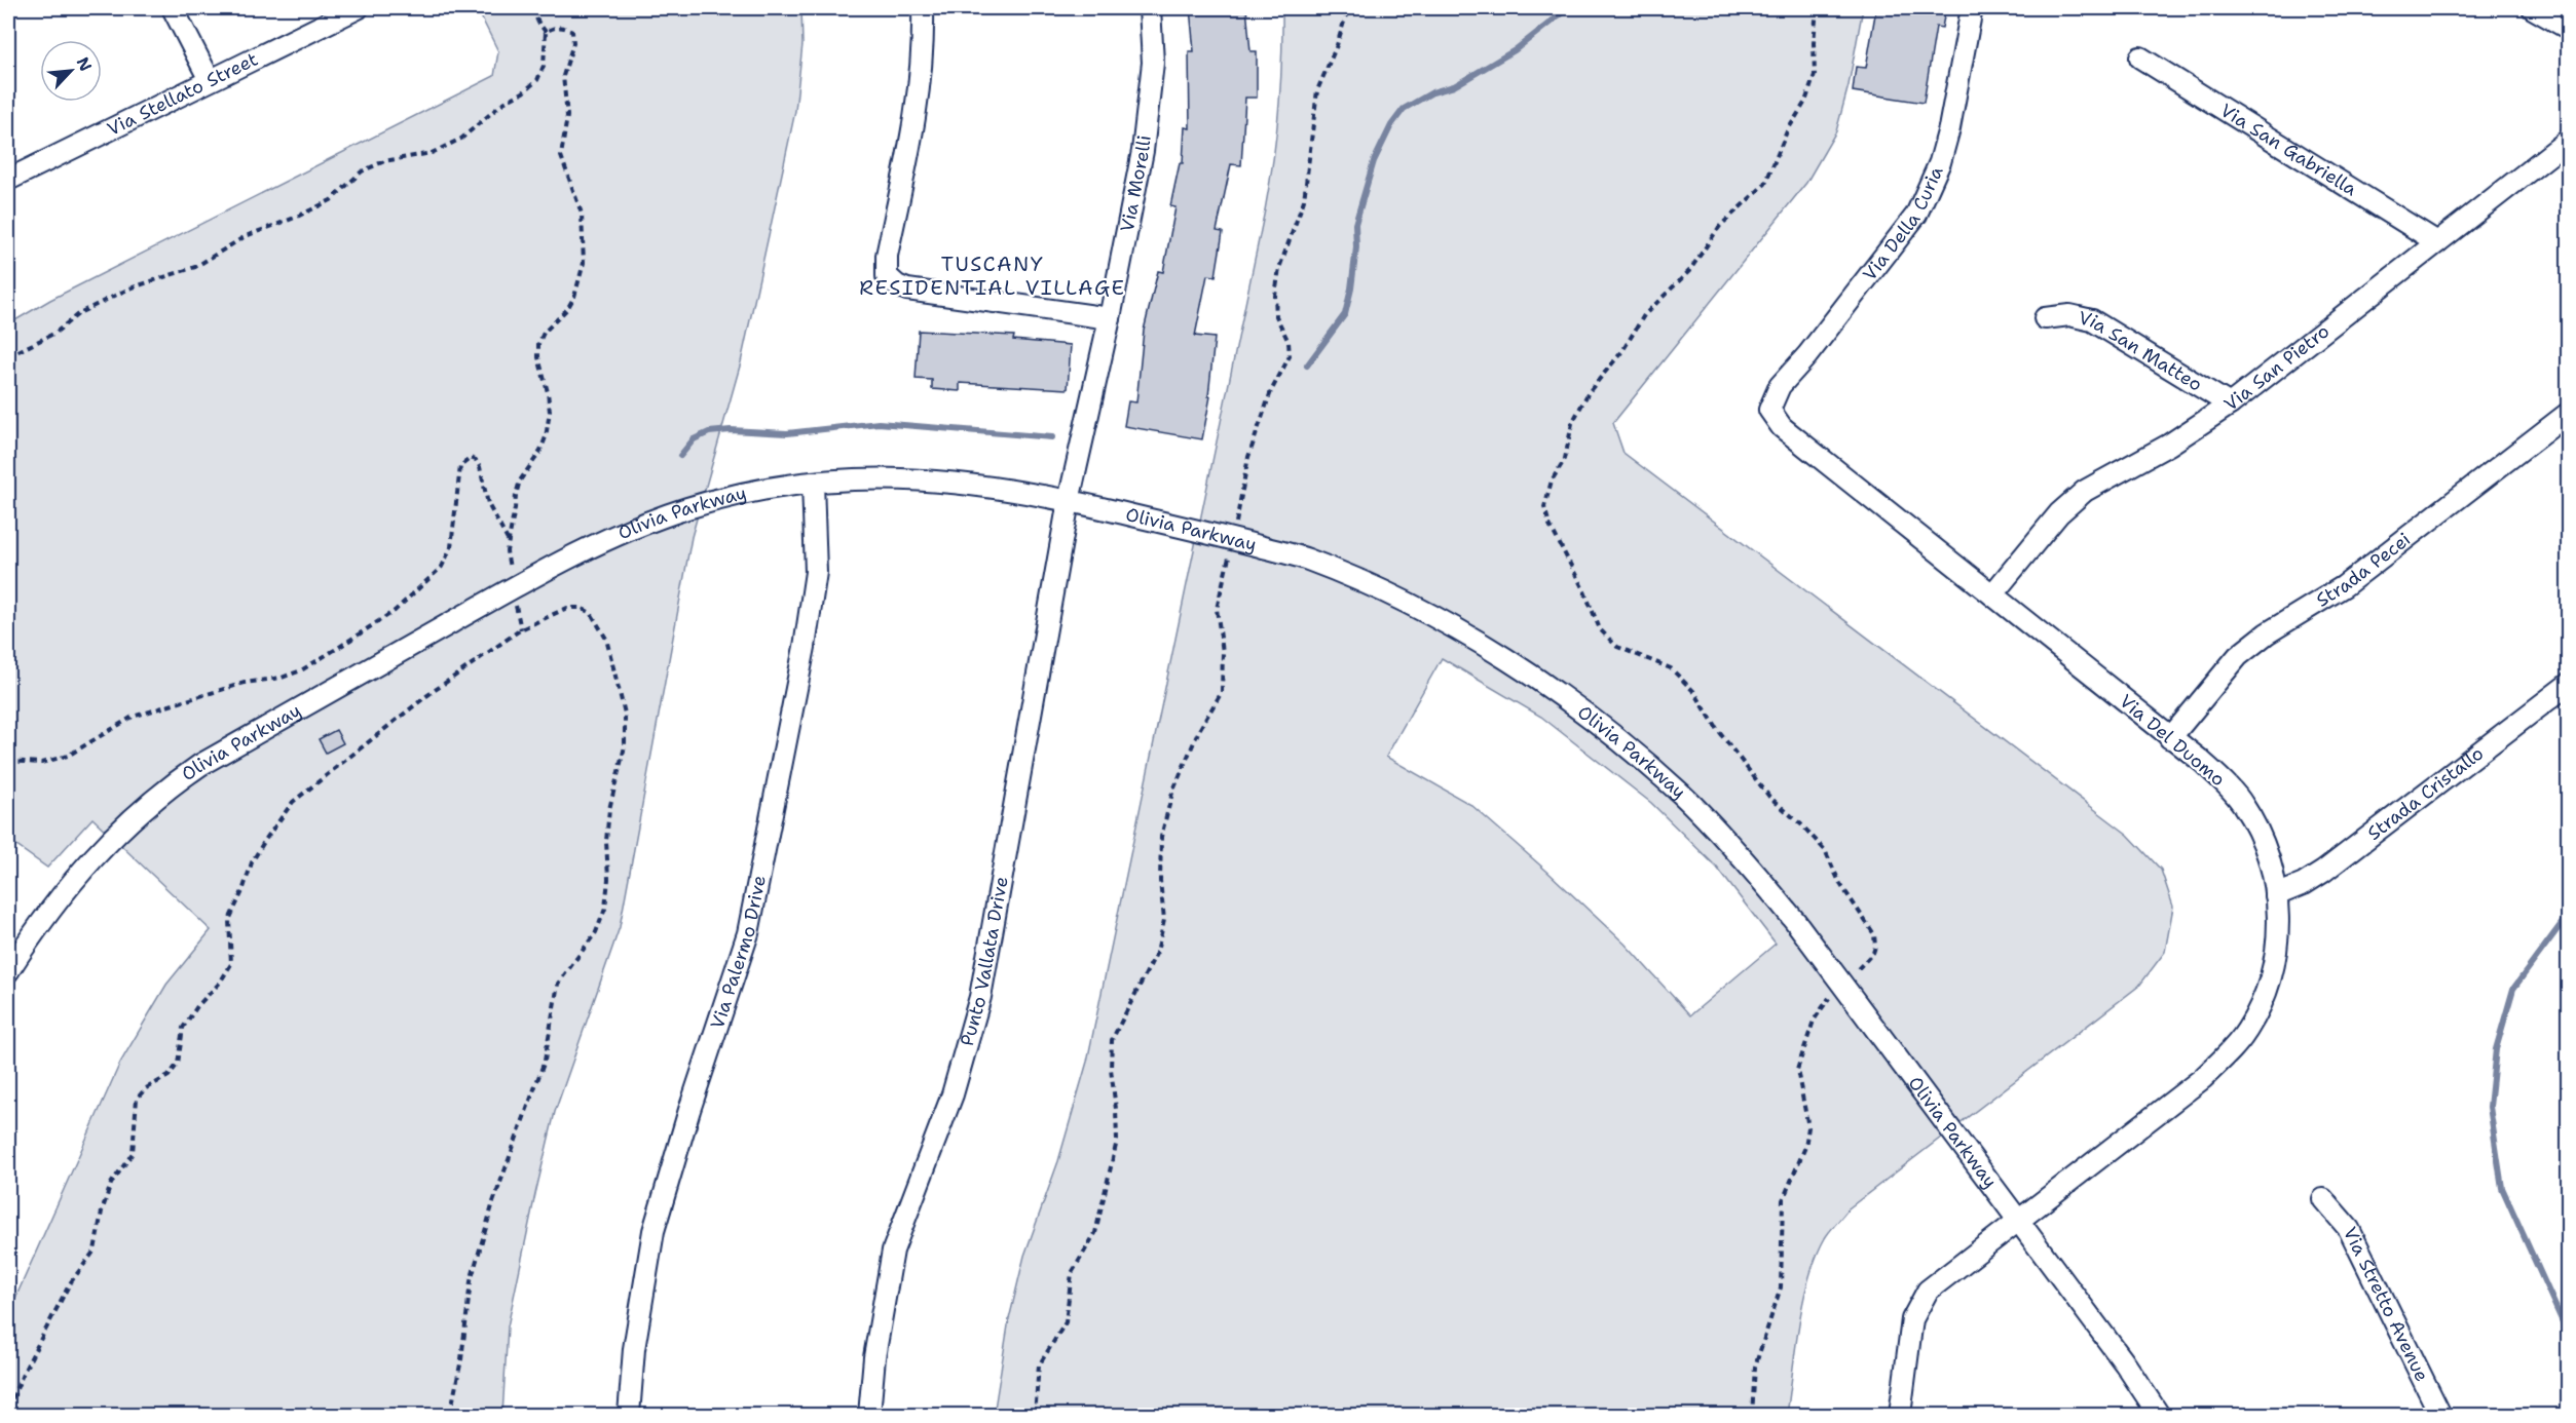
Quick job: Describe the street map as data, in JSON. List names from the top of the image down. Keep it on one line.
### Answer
{"streets":{"street":["Via Stellato Street","Via San Gabriella","Via Morelli","Via Della Curia","Via San Matteo","Via San Pietro","Olivia Parkway","Strada Pecei","Via Del Duomo","Strada Cristallo","Via Palermo Drive","Punto Vallata Drive","Via Stretto Avenue"]},"crossings":[["Via San Gabriella","Via San Pietro"],["Via Morelli","Olivia Parkway"],["Via Morelli","Punto Vallata Drive"],["Via Della Curia","Via Del Duomo"],["Via San Matteo","Via San Pietro"],["Via San Pietro","Via Del Duomo"],["Olivia Parkway","Via Del Duomo"],["Olivia Parkway","Via Palermo Drive"],["Olivia Parkway","Punto Vallata Drive"],["Strada Pecei","Via Del Duomo"],["Via Del Duomo","Strada Cristallo"]],"districts":["TUSCANY RESIDENTIAL VILLAGE"],"north":"top right"}
